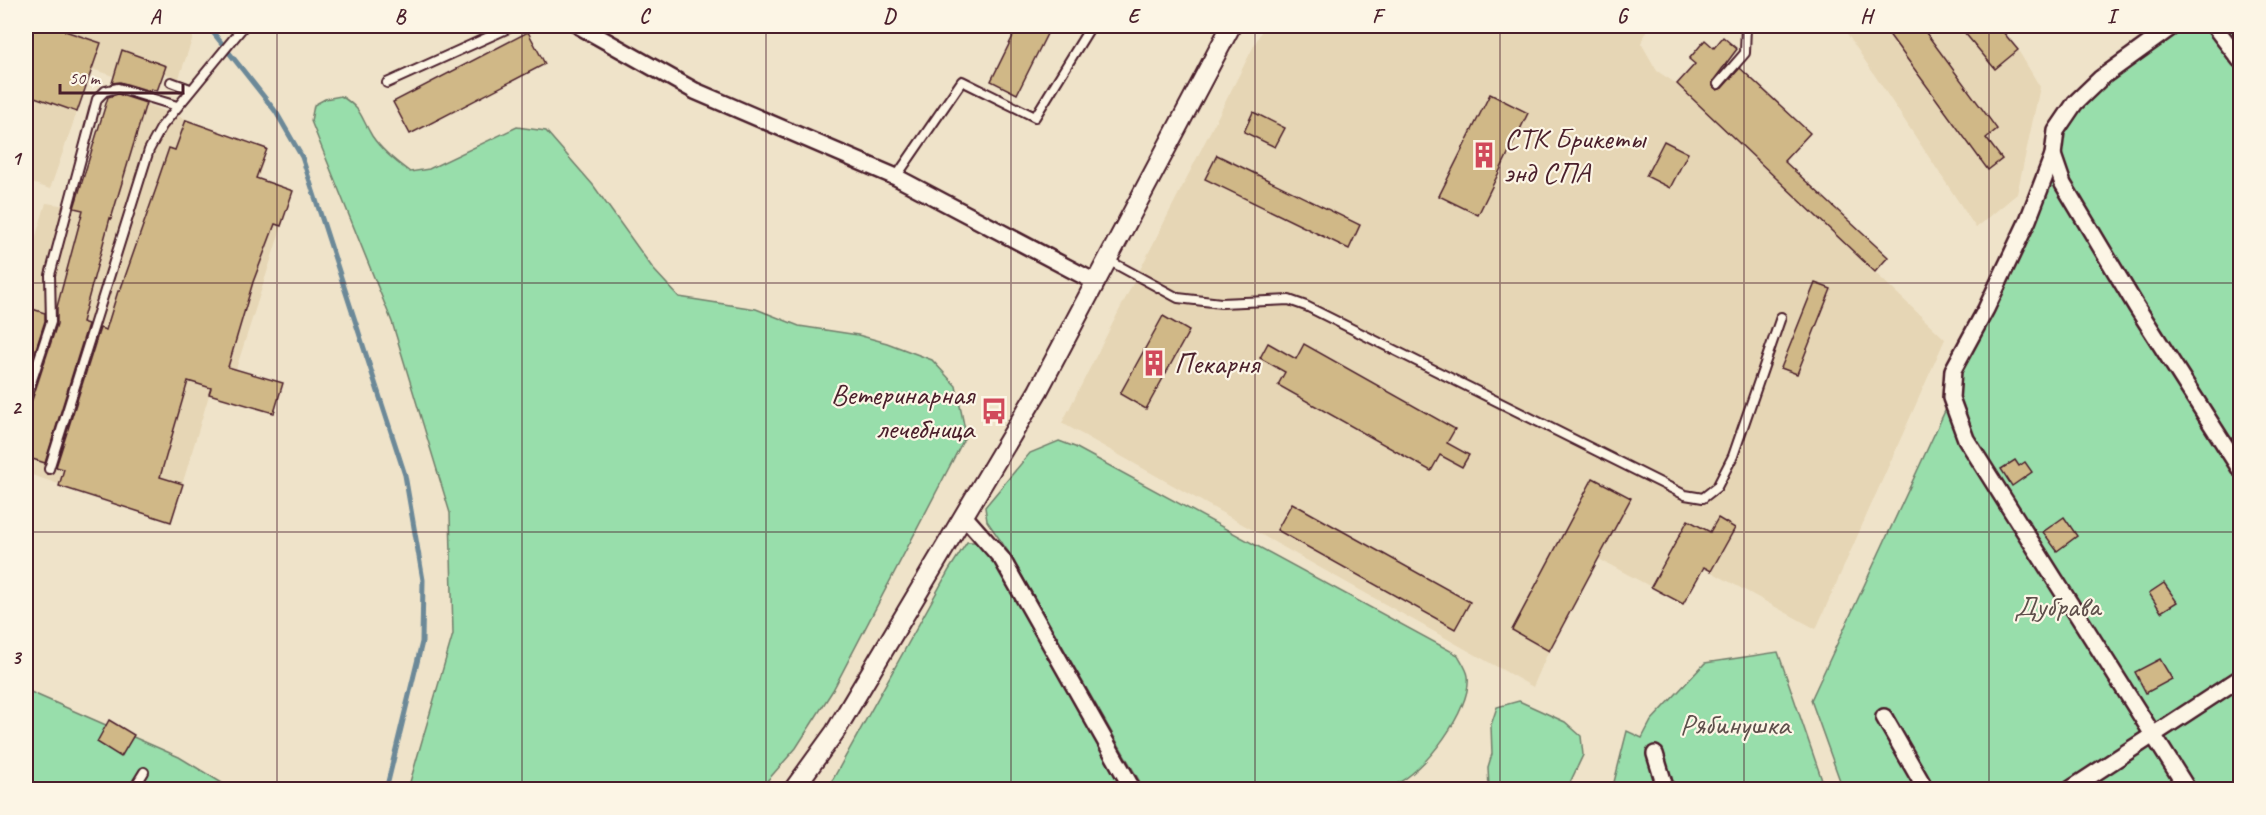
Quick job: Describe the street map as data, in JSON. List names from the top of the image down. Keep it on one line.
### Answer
{"parks":["Дубрава","Рябинушка"],"places":{"building":["СТК Брикеты энд СПА","Пекарня"],"bus stop":["Ветеринарная лечебница"]},"scale_bar":"50 m","grid":{"columns":["A","B","C","D","E","F","G","H","I"],"rows":["1","2","3"]}}
